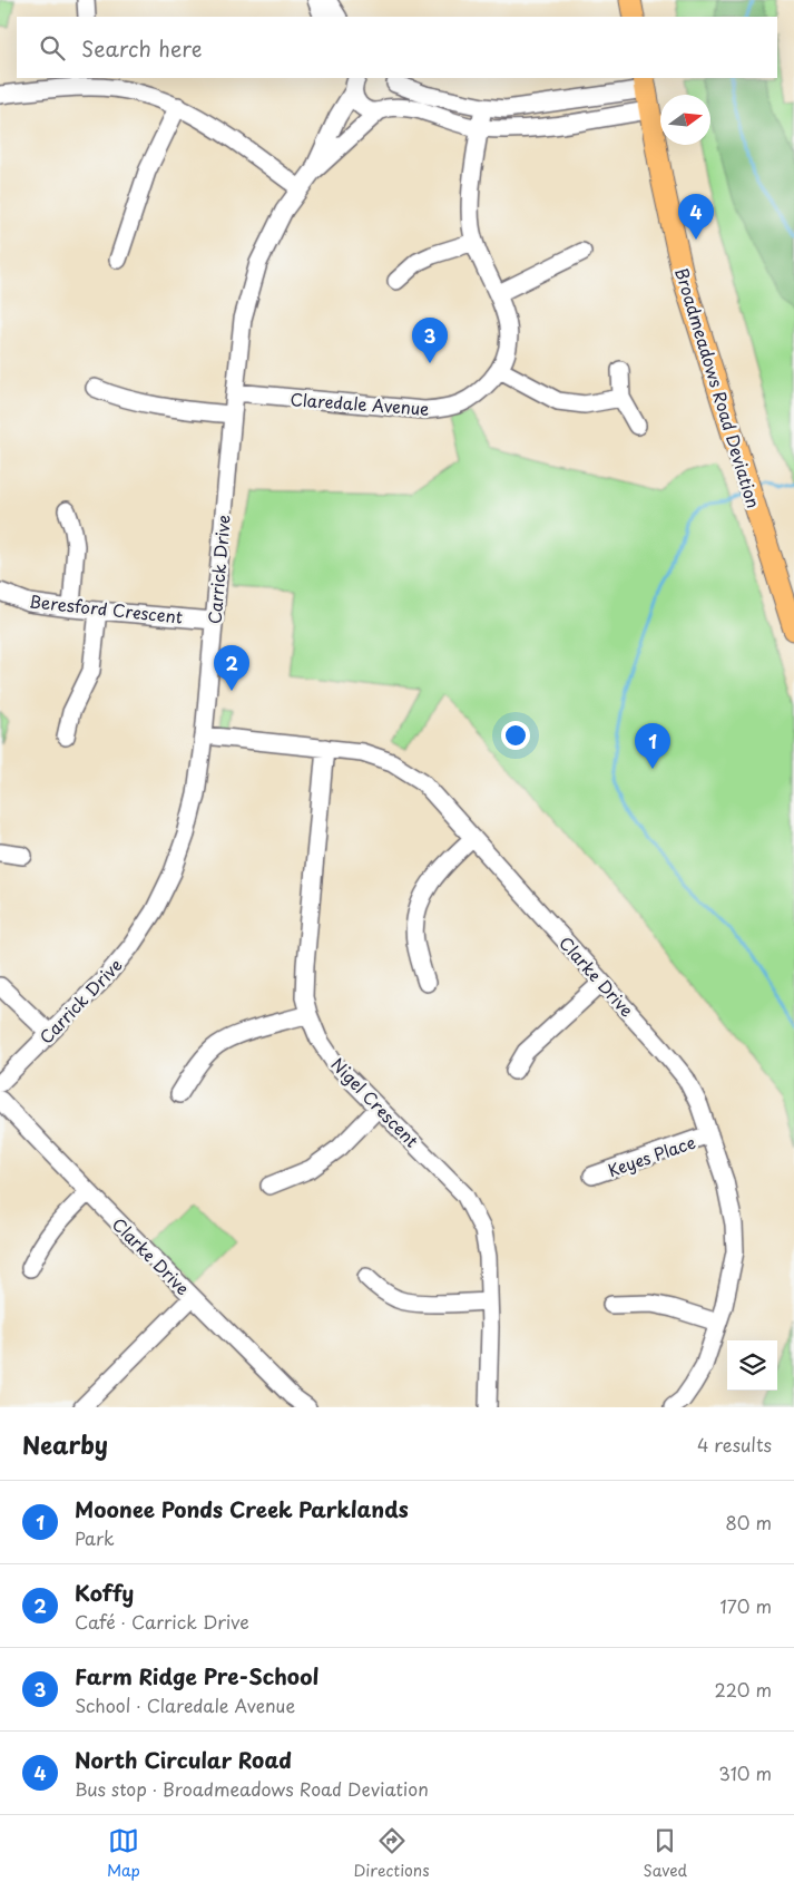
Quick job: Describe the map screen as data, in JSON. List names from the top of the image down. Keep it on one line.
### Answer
{"streets":{"main road":["Broadmeadows Road Deviation"],"street":["Claredale Avenue","Carrick Drive","Beresford Crescent","Clarke Drive","Nigel Crescent","Keyes Place"]},"crossings":[["Claredale Avenue","Carrick Drive"],["Carrick Drive","Beresford Crescent"],["Carrick Drive","Clarke Drive"],["Clarke Drive","Nigel Crescent"],["Clarke Drive","Keyes Place"]],"north":"right","page":{"search":"Search here","pins":["4","3","2","1"],"heading":["Nearby","4 results"],"list":[{"mark":"1","name":"Moonee Ponds Creek Parklands","note":"Park","value":"80 m"},{"mark":"2","name":"Koffy","note":"Café · Carrick Drive","value":"170 m"},{"mark":"3","name":"Farm Ridge Pre-School","note":"School · Claredale Avenue","value":"220 m"},{"mark":"4","name":"North Circular Road","note":"Bus stop · Broadmeadows Road Deviation","value":"310 m"}],"nav":["Map","Directions","Saved"]}}
